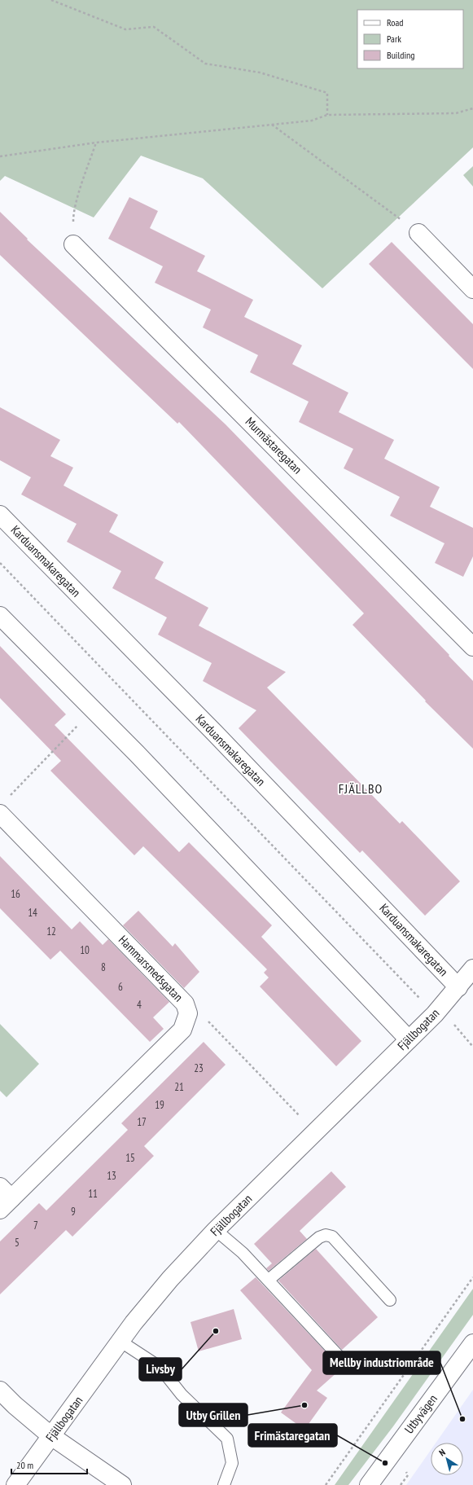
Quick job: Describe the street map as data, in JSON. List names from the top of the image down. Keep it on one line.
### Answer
{"streets":{"street":["Murmästaregatan","Karduansmakaregatan","Hammarsmedsgatan","Fjällbogatan","Utbyvägen"]},"crossings":[["Karduansmakaregatan","Fjällbogatan"]],"districts":["FJÄLLBO"],"places":["Livsby","Utby Grillen","Mellby industriområde","Frimästaregatan"],"house_numbers":["16","14","12","10","8","6","4","23","21","19","17","15","13","11","9","7","5"],"legend":["Road","Park","Building"],"scale_bar":"20 m","north":"top left"}
